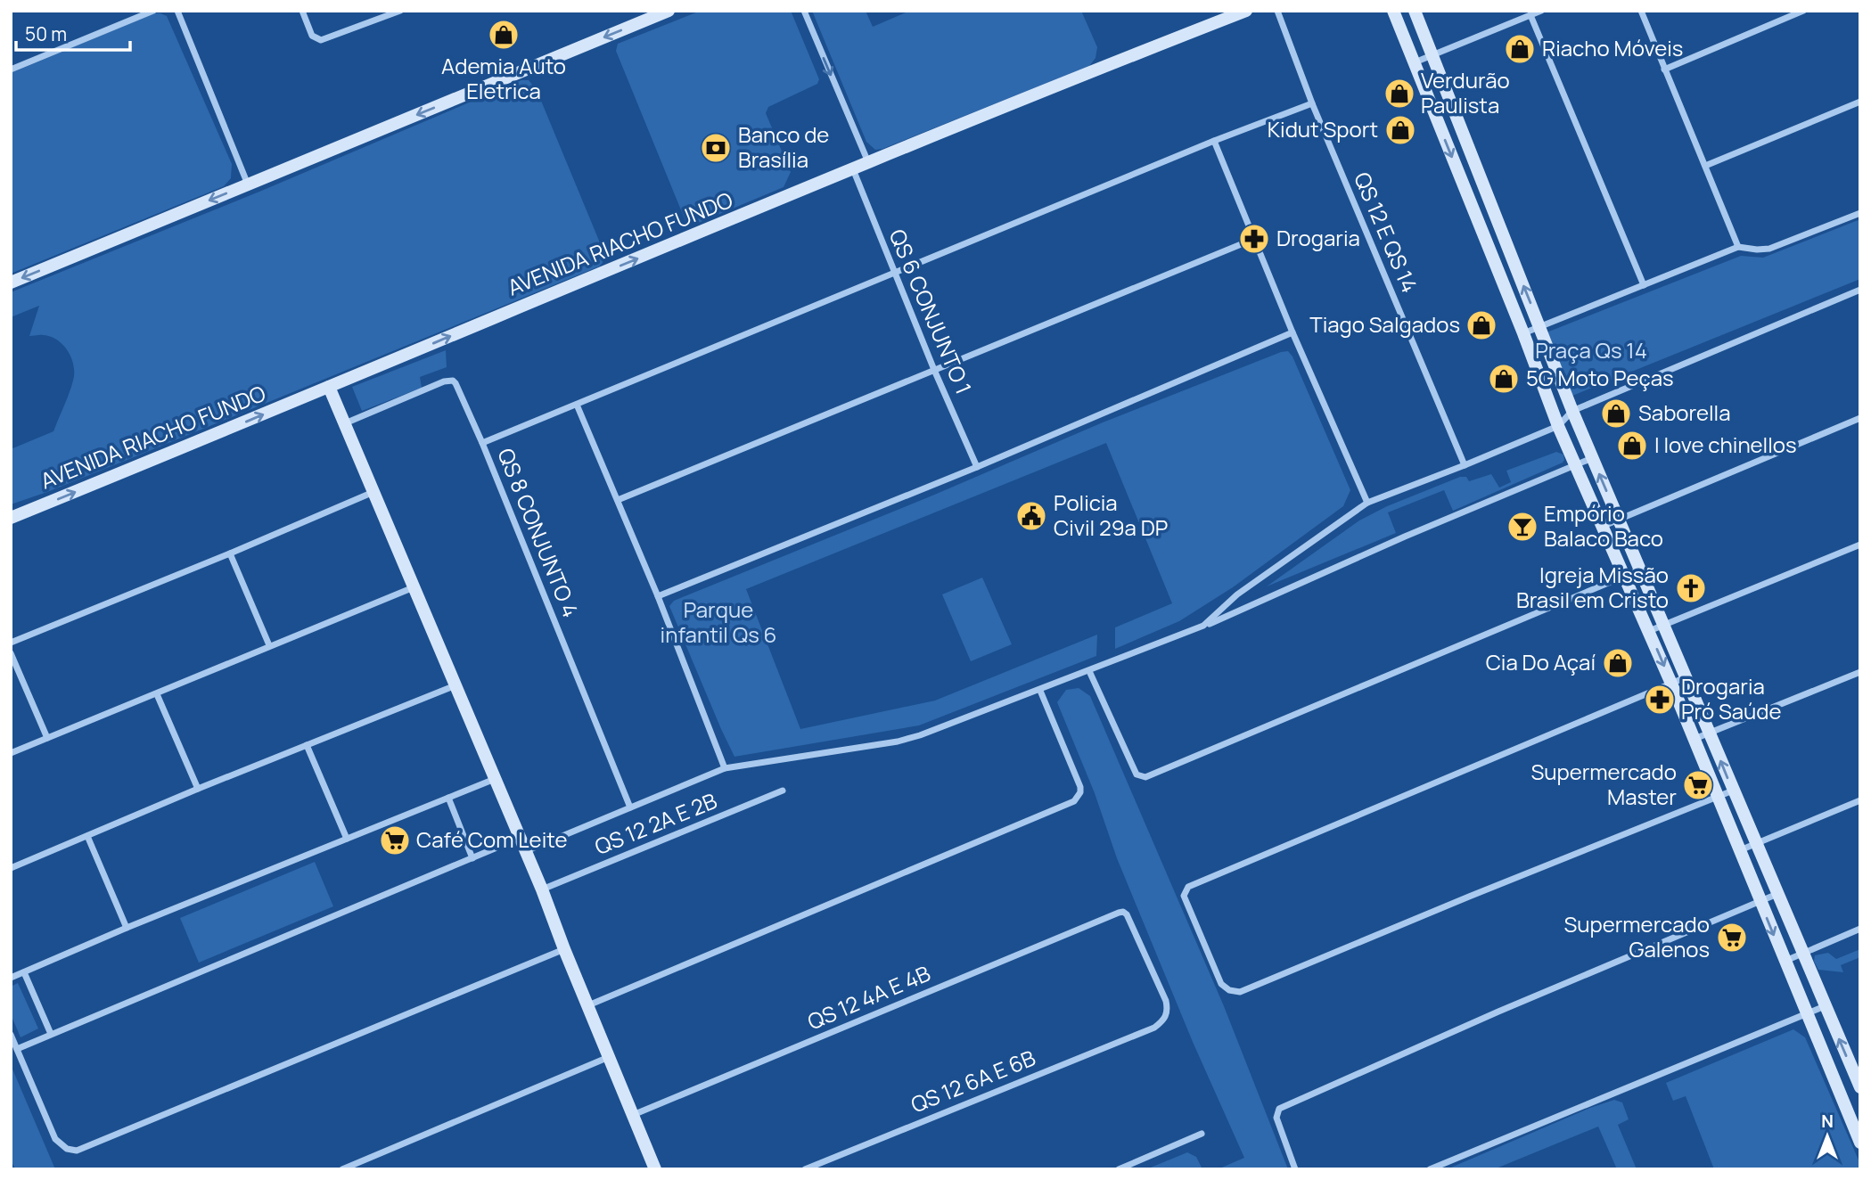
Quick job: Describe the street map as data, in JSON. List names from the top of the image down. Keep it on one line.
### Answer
{"streets":{"street":["QS 12 E QS 14","AVENIDA RIACHO FUNDO","QS 6 CONJUNTO 1","QS 8 CONJUNTO 4","QS 12 2A E 2B","QS 12 4A E 4B","QS 12 6A E 6B"]},"crossings":[["AVENIDA RIACHO FUNDO","QS 6 CONJUNTO 1"],["QS 12 4A E 4B","QS 12 6A E 6B"]],"parks":["Praça Qs 14","Parque infantil Qs 6"],"places":{"shop":["Ademia Auto Eletrica","Riacho Móveis","Verdurão Paulista","Kidut Sport","Tiago Salgados","5G Moto Peças","Saborella","I love chinellos","Cia Do Açaí"],"bank":["Banco de Brasília"],"pharmacy":["Drogaria","Drogaria Pró Saúde"],"public building":["Policia Civil 29a DP"],"bar":["Empório Balaco Baco"],"church":["Igreja Missão Brasil em Cristo"],"supermarket":["Supermercado Master","Café Com Leite","Supermercado Galenos"]},"scale_bar":"50 m","north":"top"}
